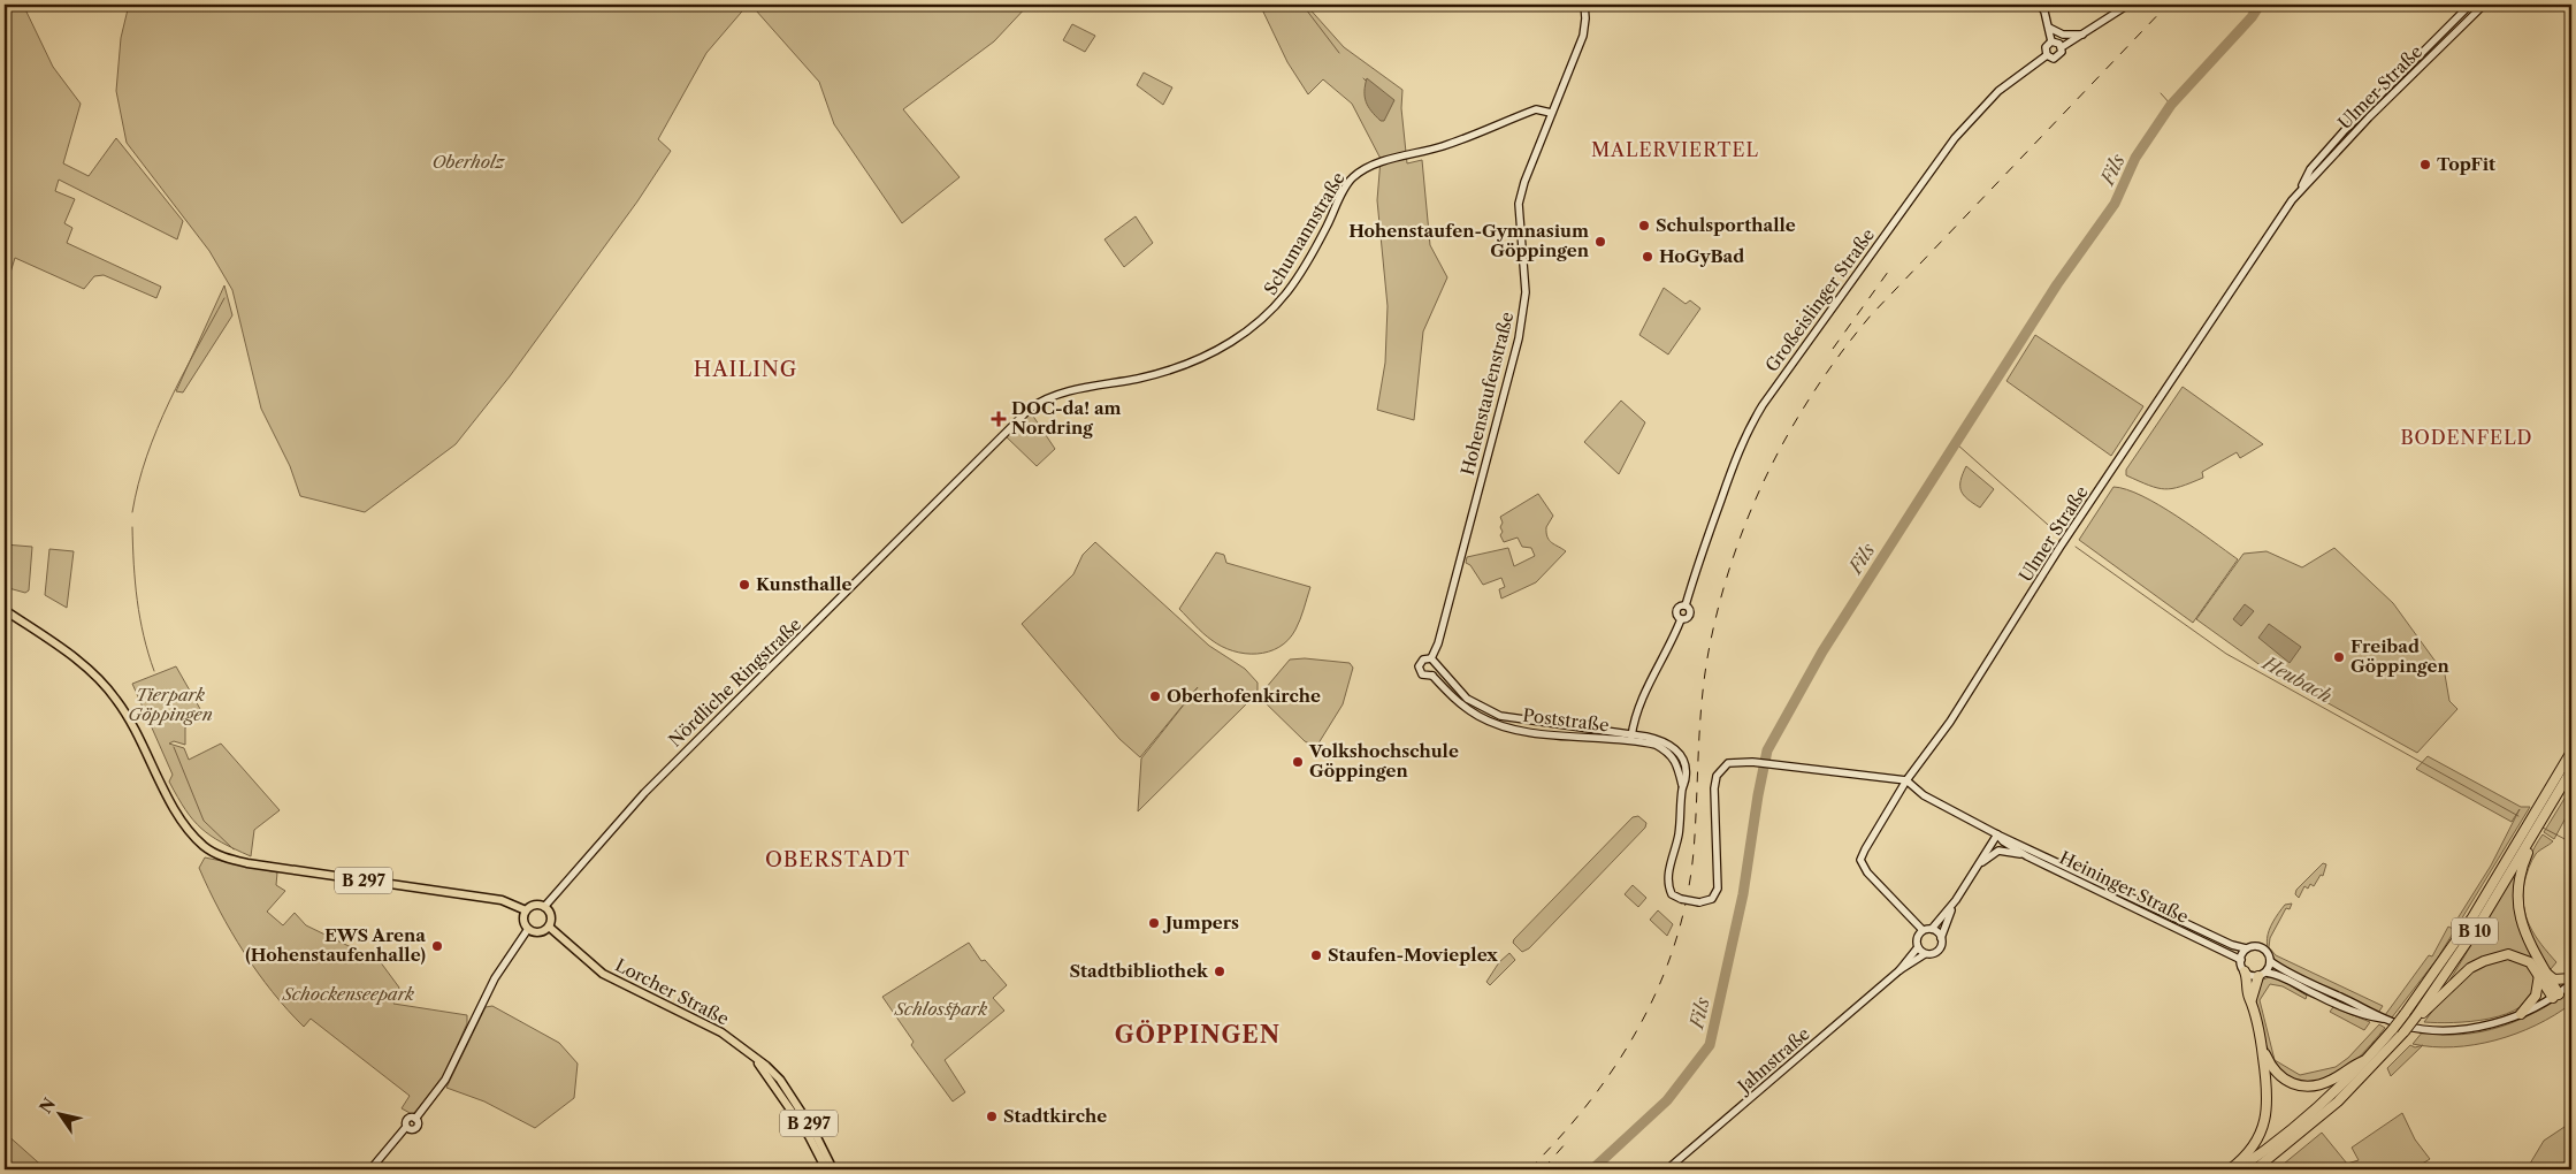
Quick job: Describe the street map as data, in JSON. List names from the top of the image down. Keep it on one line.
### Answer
{"streets":{"highway":["B 10"],"main road":["Ulmer Straße","Schumannstraße","Großeislinger Straße","Hohenstaufenstraße","Nördliche Ringstraße","Poststraße","B 297","Heininger Straße","Lorcher Straße","Jahnstraße"]},"crossings":[["Ulmer Straße","Heininger Straße"],["Ulmer Straße","Jahnstraße"],["Schumannstraße","Hohenstaufenstraße"],["Schumannstraße","Nördliche Ringstraße"],["Großeislinger Straße","Poststraße"],["Hohenstaufenstraße","Poststraße"],["Nördliche Ringstraße","B 297"],["Nördliche Ringstraße","Lorcher Straße"],["B 297","Lorcher Straße"]],"districts":["MALERVIERTEL","HAILING","BODENFELD","OBERSTADT","GÖPPINGEN"],"water":["Fils","Heubach"],"parks":["Oberholz","Tierpark Göppingen","Schockenseepark","Schlosspark"],"places":{"other":["TopFit","Schulsporthalle","Hohenstaufen-Gymnasium Göppingen","HoGyBad","Kunsthalle","Freibad Göppingen","Oberhofenkirche","Volkshochschule Göppingen","Jumpers","EWS Arena (Hohenstaufenhalle)","Staufen-Movieplex","Stadtbibliothek","Stadtkirche"],"health":["DOC-da! am Nordring"]},"north":"top left"}
